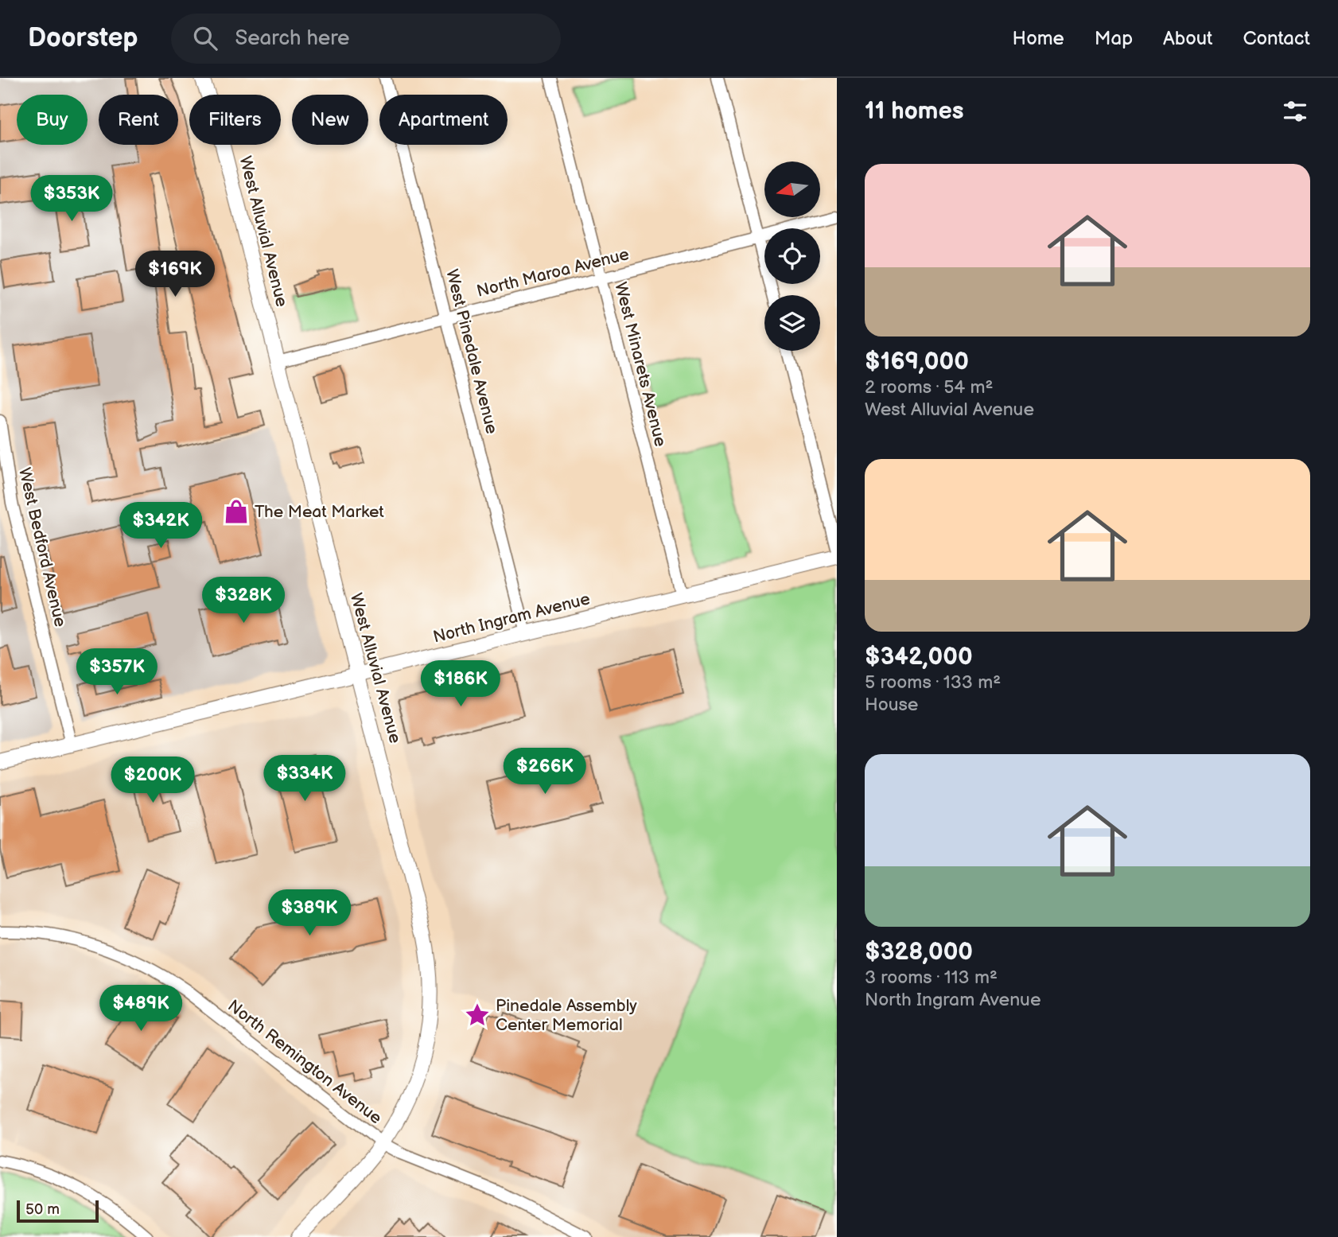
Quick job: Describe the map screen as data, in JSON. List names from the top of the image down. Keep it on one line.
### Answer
{"streets":{"street":["West Alluvial Avenue","North Maroa Avenue","West Pinedale Avenue","West Minarets Avenue","West Bedford Avenue","North Ingram Avenue","North Remington Avenue"]},"crossings":[["West Alluvial Avenue","North Maroa Avenue"],["West Alluvial Avenue","North Ingram Avenue"],["West Alluvial Avenue","North Remington Avenue"],["North Maroa Avenue","West Pinedale Avenue"],["North Maroa Avenue","West Minarets Avenue"],["West Pinedale Avenue","North Ingram Avenue"],["West Minarets Avenue","North Ingram Avenue"],["West Bedford Avenue","North Ingram Avenue"]],"places":{"shop":["The Meat Market"],"place":["Pinedale Assembly Center Memorial"]},"scale_bar":"50 m","north":"left","page":{"header":"Doorstep","search":"Search here","nav":["Home","Map","About","Contact"],"heading":"11 homes","chip":["Buy","Rent","Filters","New","Apartment"],"list":[{"name":"$169,000","note":"2 rooms · 54 m² · West Alluvial Avenue"},{"name":"$342,000","note":"5 rooms · 133 m² · House"},{"name":"$328,000","note":"3 rooms · 113 m² · North Ingram Avenue"}],"price":["$353K","$169K","$342K","$328K","$357K","$186K","$266K","$334K","$200K","$389K","$489K"],"scale":"50 m"}}
